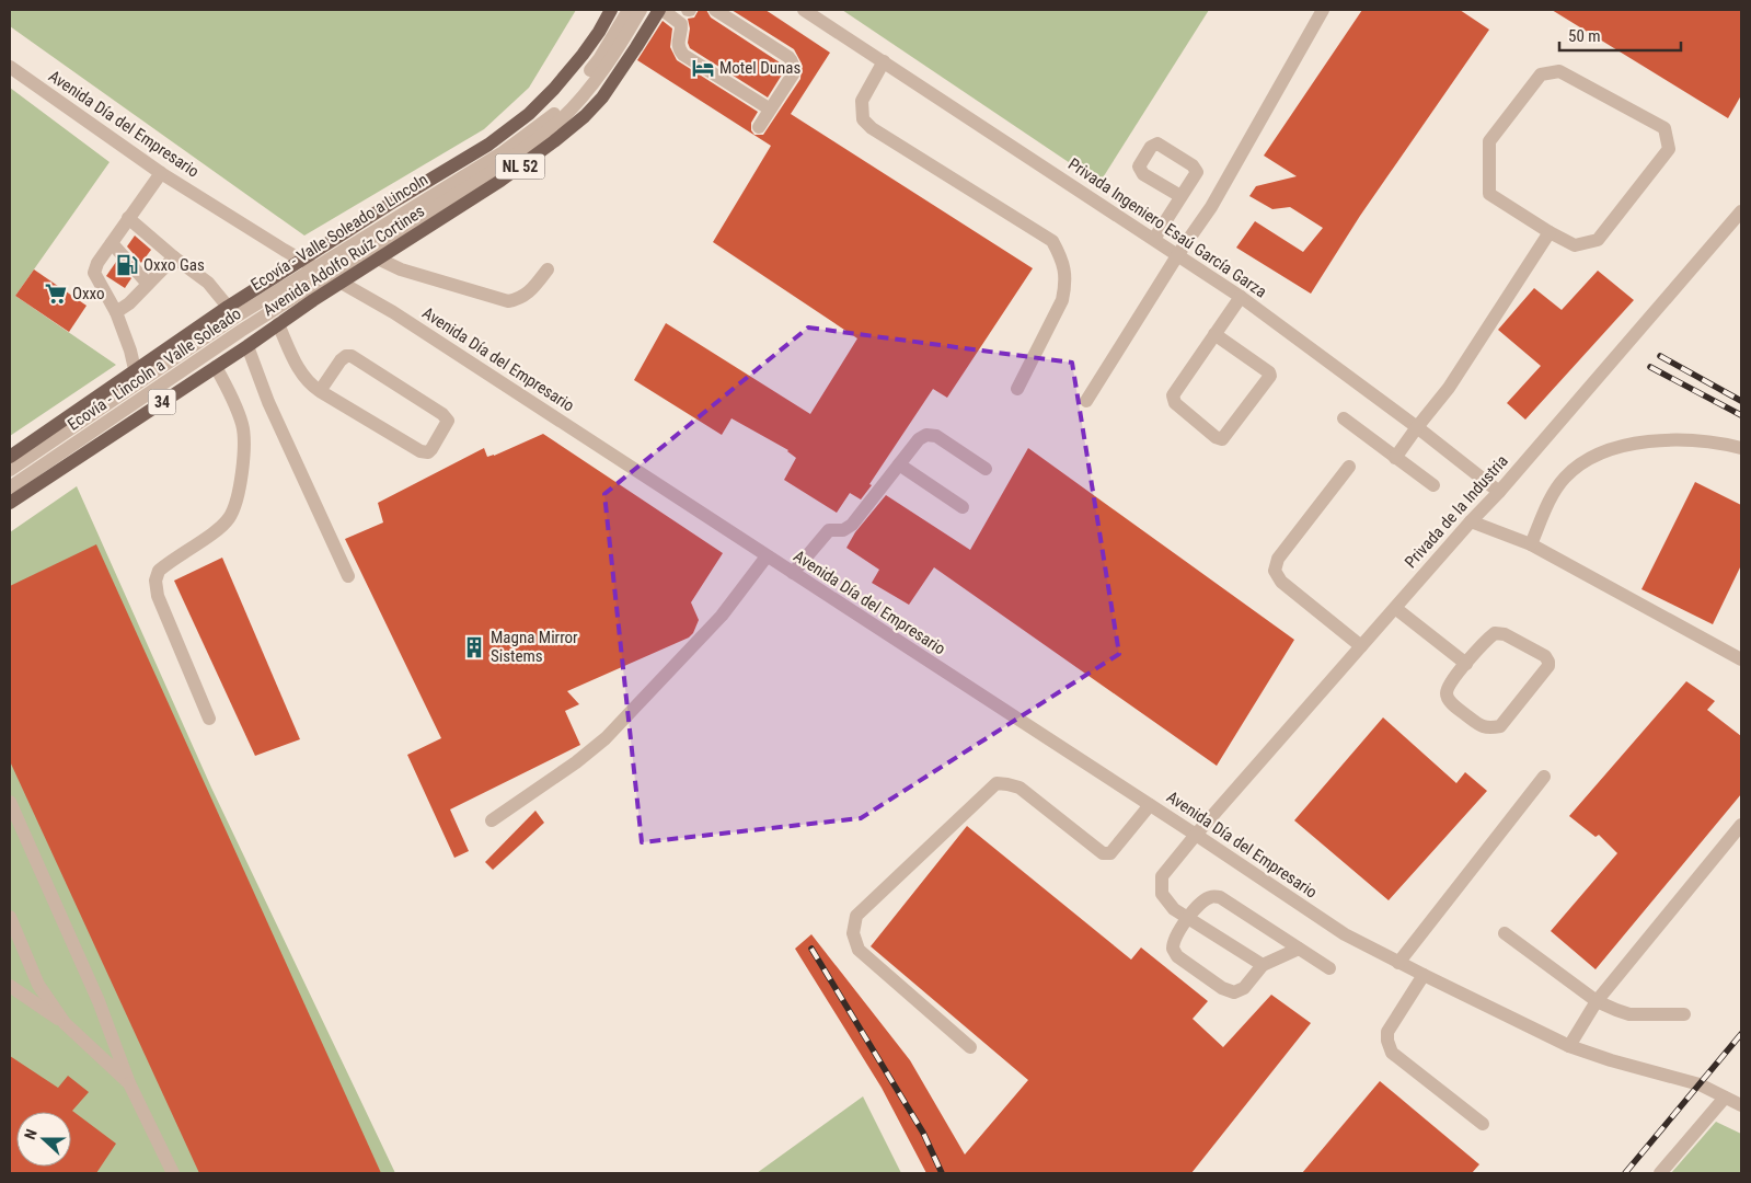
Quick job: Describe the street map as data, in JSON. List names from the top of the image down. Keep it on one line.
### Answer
{"streets":{"main road":["NL 52","Avenida Adolfo Ruíz Cortines","34"],"street":["Avenida Día del Empresario","Privada Ingeniero Esaú García Garza","Ecovía - Valle Soleado a Lincoln","Ecovía - Lincoln a Valle Soleado","Privada de la Industria"]},"crossings":[["Avenida Día del Empresario","Ecovía - Valle Soleado a Lincoln"],["Avenida Día del Empresario","Avenida Adolfo Ruíz Cortines"],["Avenida Día del Empresario","Ecovía - Lincoln a Valle Soleado"],["Avenida Día del Empresario","Privada de la Industria"],["Privada Ingeniero Esaú García Garza","Privada de la Industria"],["Avenida Adolfo Ruíz Cortines","Ecovía - Lincoln a Valle Soleado"]],"places":{"hotel":["Motel Dunas"],"fuel station":["Oxxo Gas"],"supermarket":["Oxxo"],"building":["Magna Mirror Sistems"]},"scale_bar":"50 m","north":"left"}
